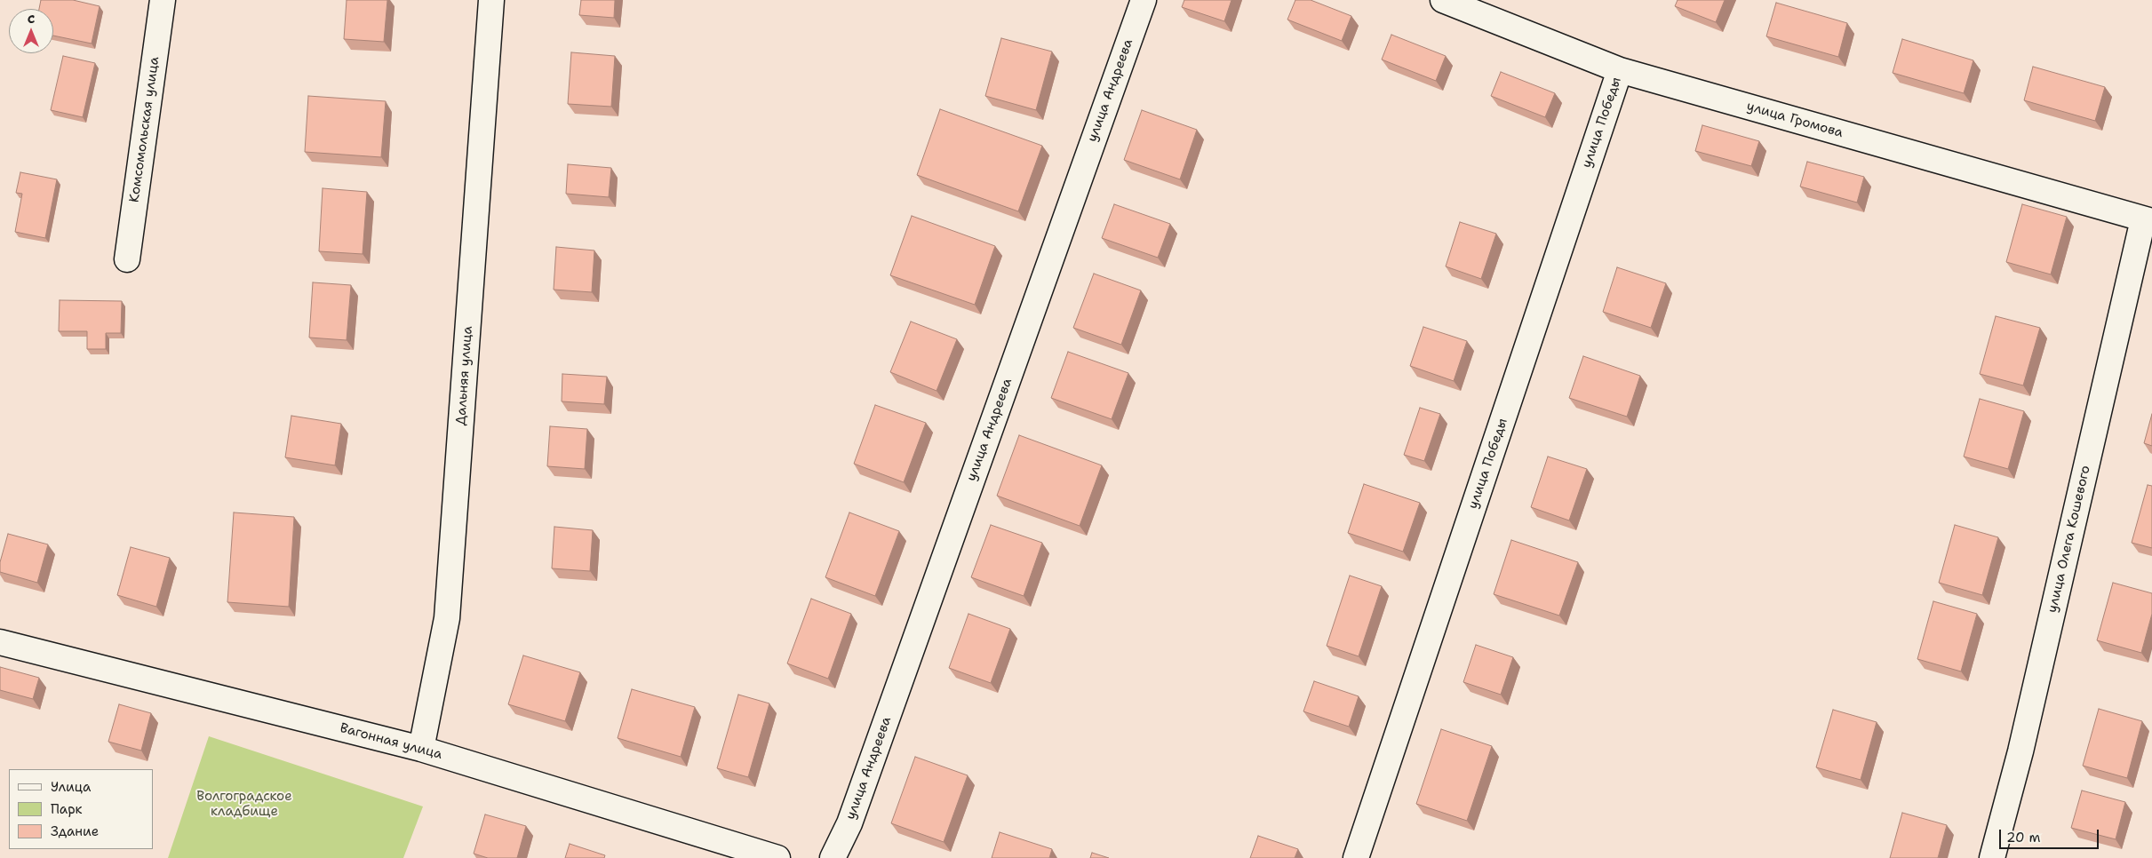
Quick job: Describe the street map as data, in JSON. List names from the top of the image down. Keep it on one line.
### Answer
{"streets":{"street":["улица Андреева","улица Громова","улица Победы","Комсомольская улица","Дальняя улица","улица Олега Кошевого","Вагонная улица"]},"crossings":[["улица Громова","улица Победы"],["улица Громова","улица Олега Кошевого"],["Дальняя улица","Вагонная улица"]],"parks":["Волгоградское кладбище"],"legend":["Улица","Парк","Здание"],"scale_bar":"20 m","north":"top"}
